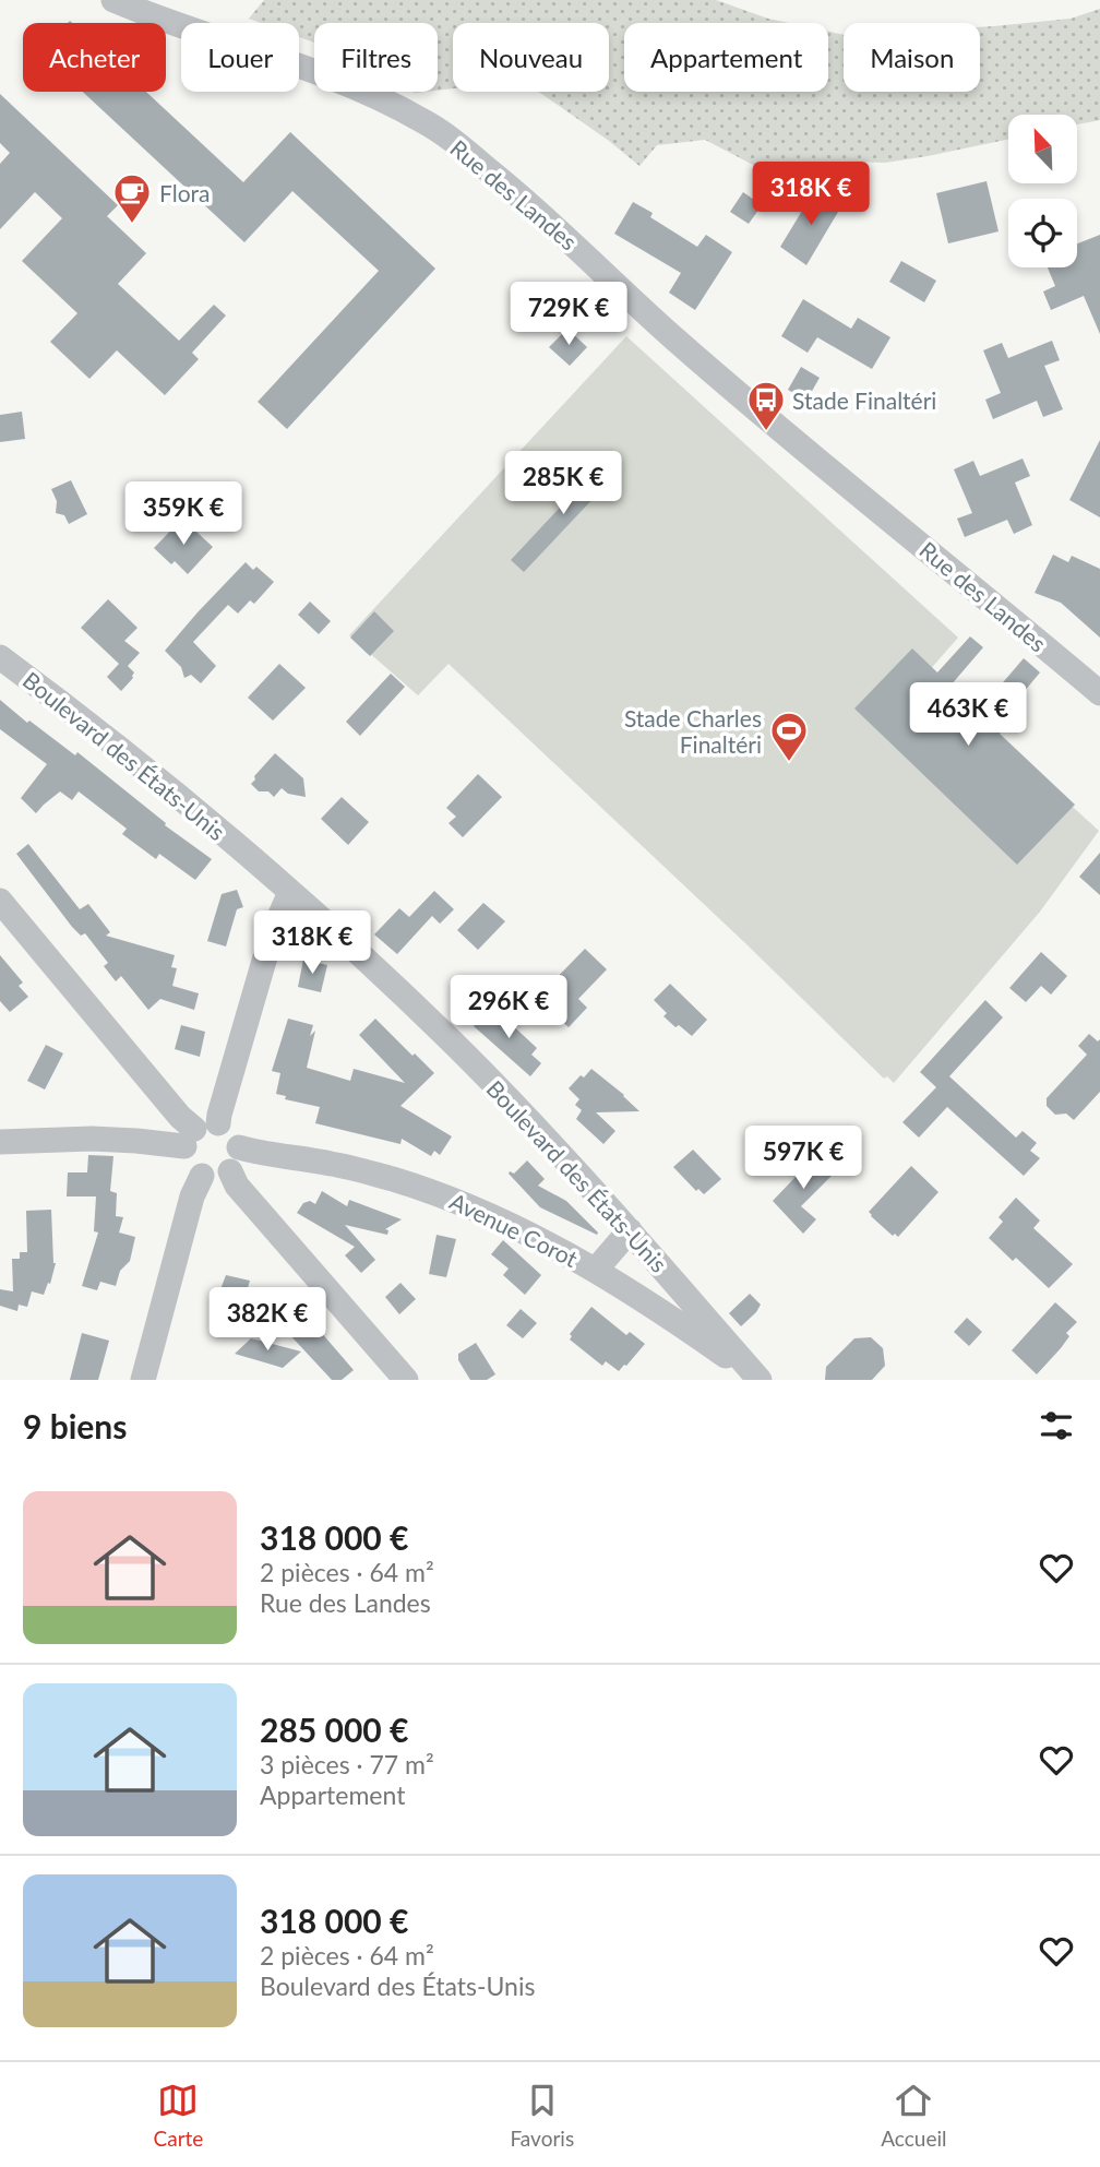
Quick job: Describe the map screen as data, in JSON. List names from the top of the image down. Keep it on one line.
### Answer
{"streets":{"street":["Rue des Landes","Boulevard des États-Unis","Avenue Corot"]},"crossings":[["Boulevard des États-Unis","Avenue Corot"]],"places":{"cafe":["Flora"],"bus stop":["Stade Finaltéri"],"sports":["Stade Charles Finaltéri"]},"north":"top left","page":{"chip":["Acheter","Louer","Filtres","Nouveau","Appartement","Maison"],"price":["318K €","729K €","285K €","359K €","463K €","318K €","296K €","597K €","382K €"],"heading":"9 biens","list":[{"name":"318 000 €","note":"2 pièces · 64 m² · Rue des Landes"},{"name":"285 000 €","note":"3 pièces · 77 m² · Appartement"},{"name":"318 000 €","note":"2 pièces · 64 m² · Boulevard des États-Unis"}],"tabs":["Carte","Favoris","Accueil"]}}
